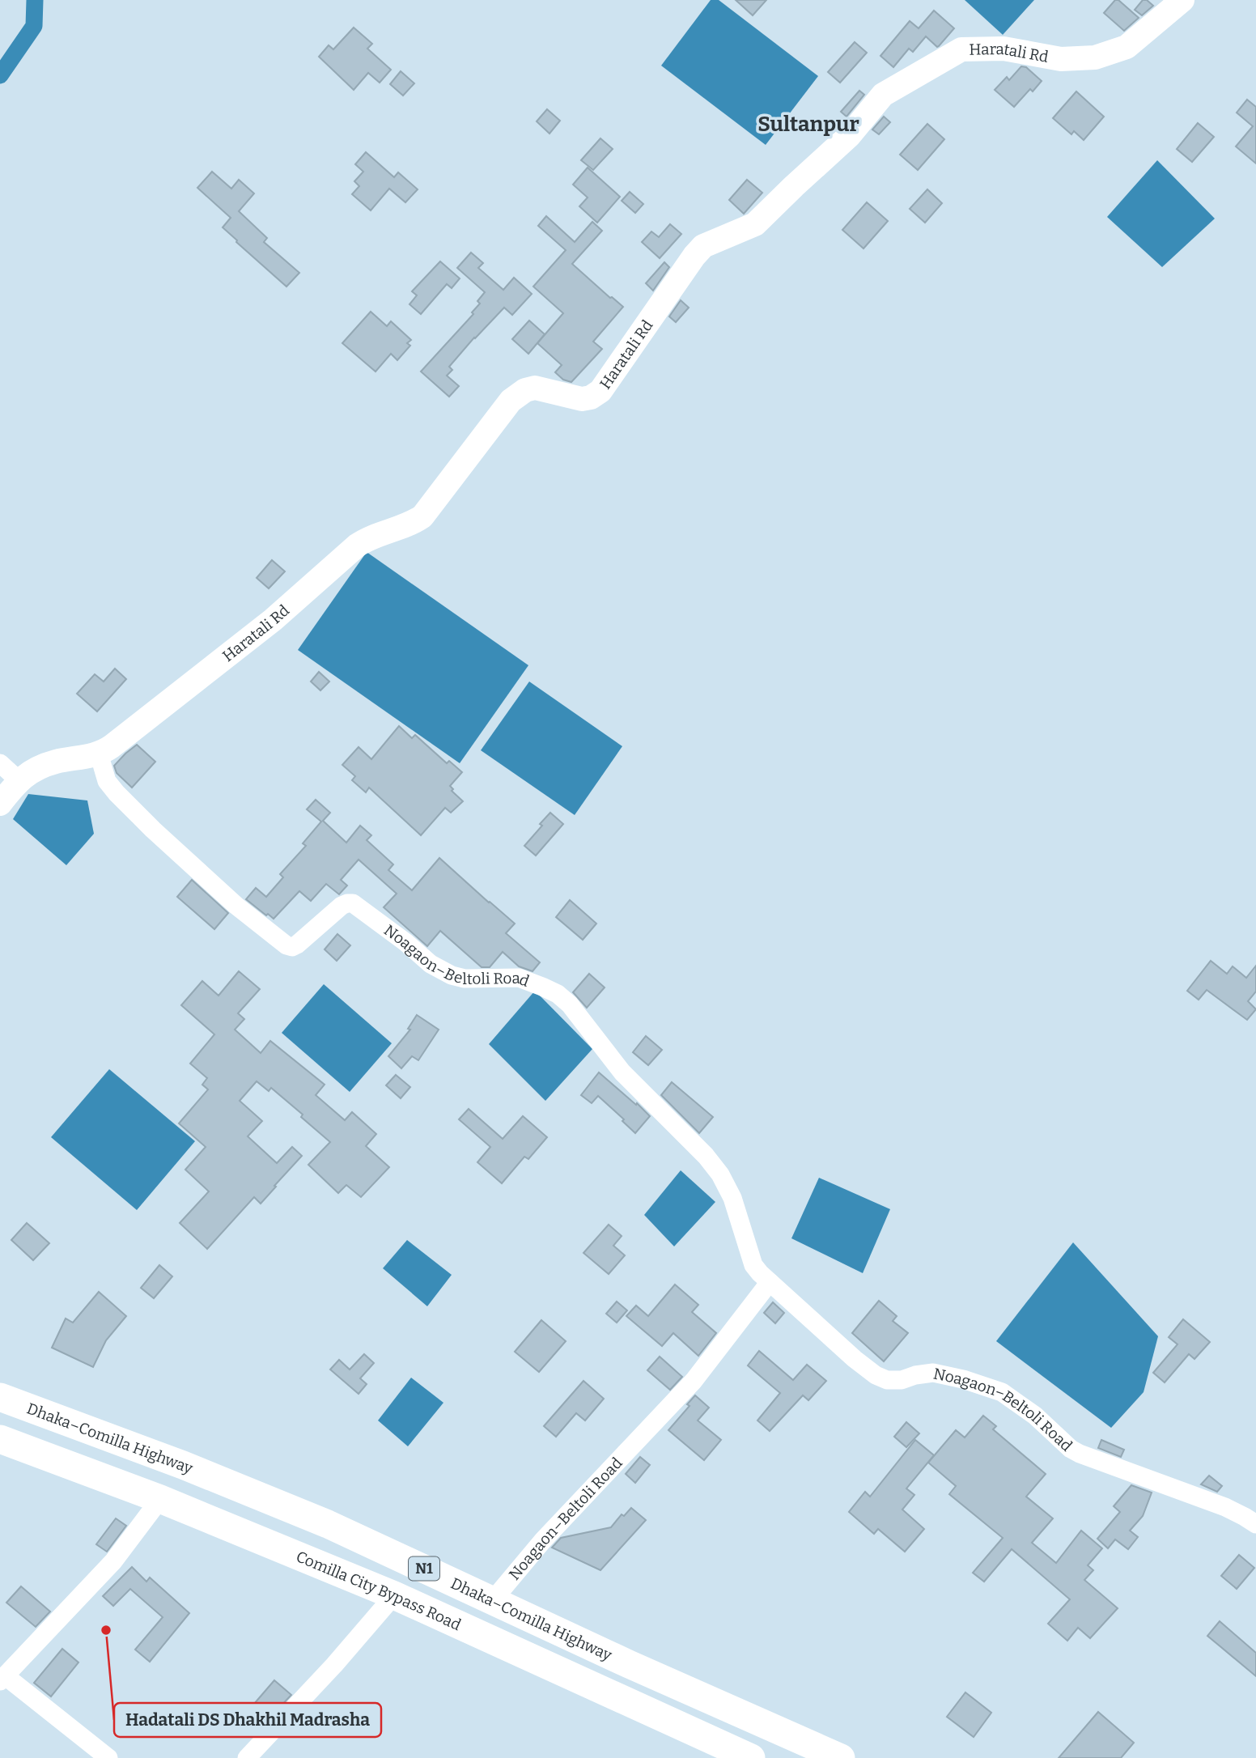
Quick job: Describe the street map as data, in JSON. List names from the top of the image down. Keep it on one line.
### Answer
{"streets":{"highway":["Dhaka–Comilla Highway","N1","Comilla City Bypass Road"],"main road":["Haratali Rd"],"street":["Noagaon–Beltoli Road"]},"crossings":[["Haratali Rd","Noagaon–Beltoli Road"],["Noagaon–Beltoli Road","Dhaka–Comilla Highway"]],"districts":["Sultanpur"],"places":["Hadatali DS Dhakhil Madrasha"]}
